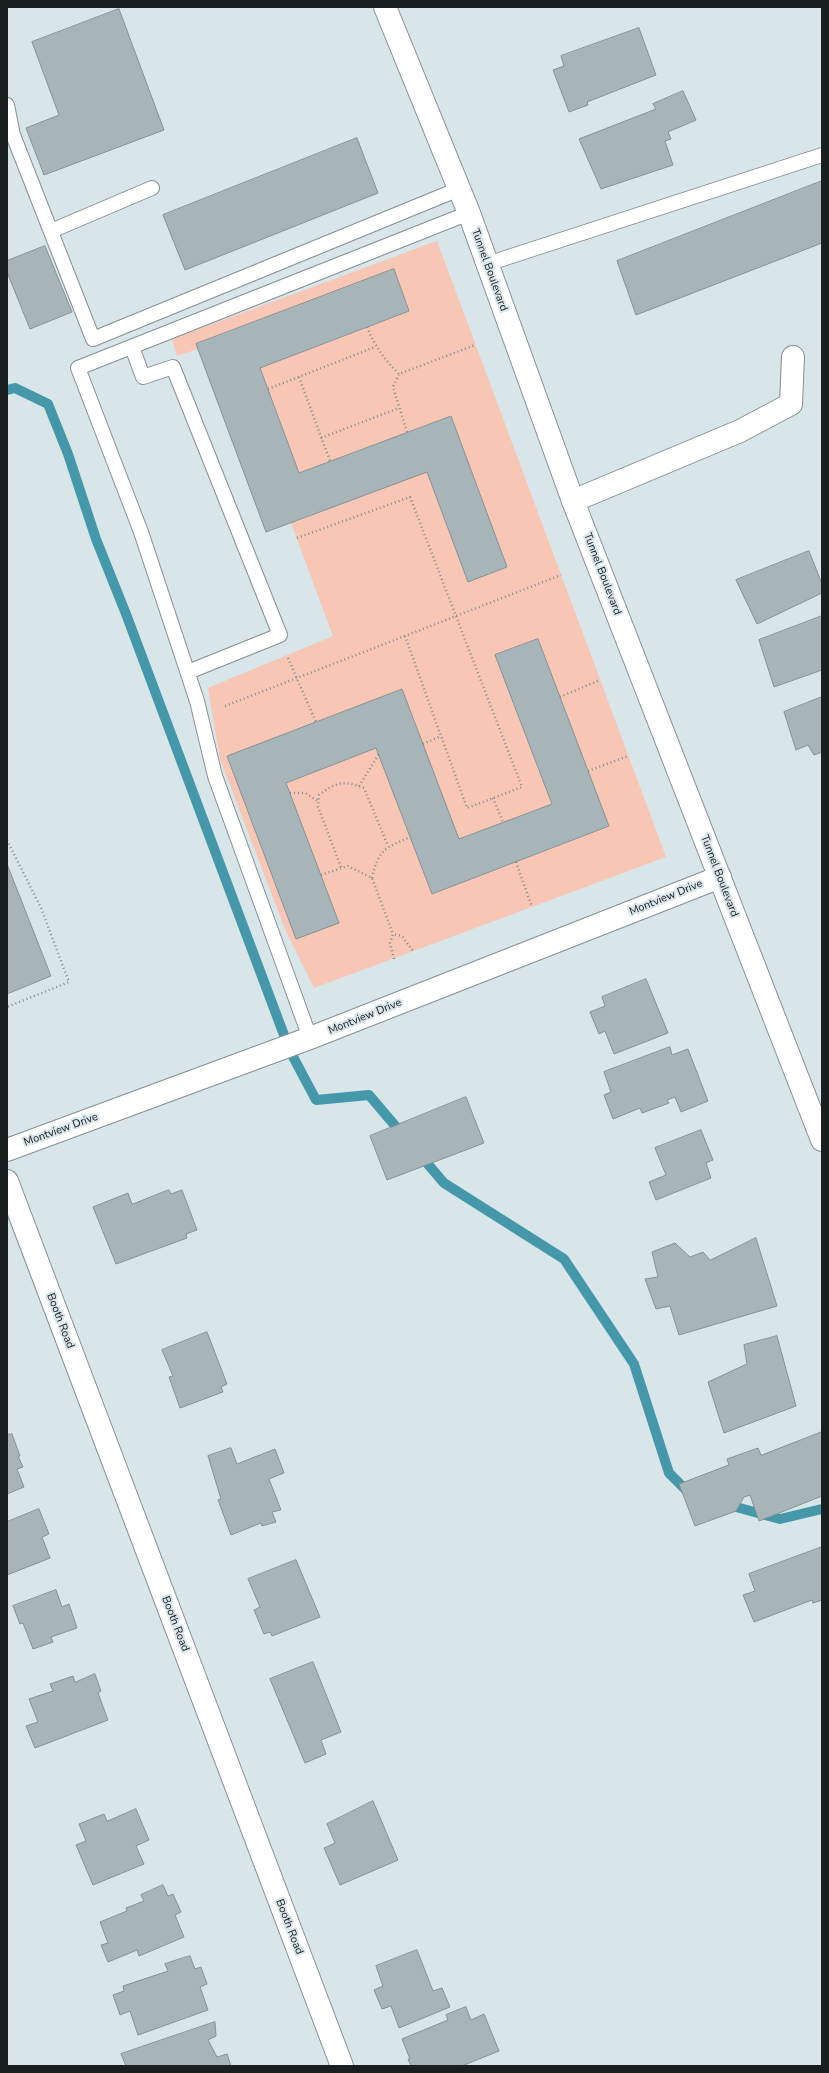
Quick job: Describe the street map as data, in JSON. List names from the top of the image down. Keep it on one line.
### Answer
{"streets":{"street":["Tunnel Boulevard","Montview Drive","Booth Road"]},"crossings":[["Tunnel Boulevard","Montview Drive"]]}
